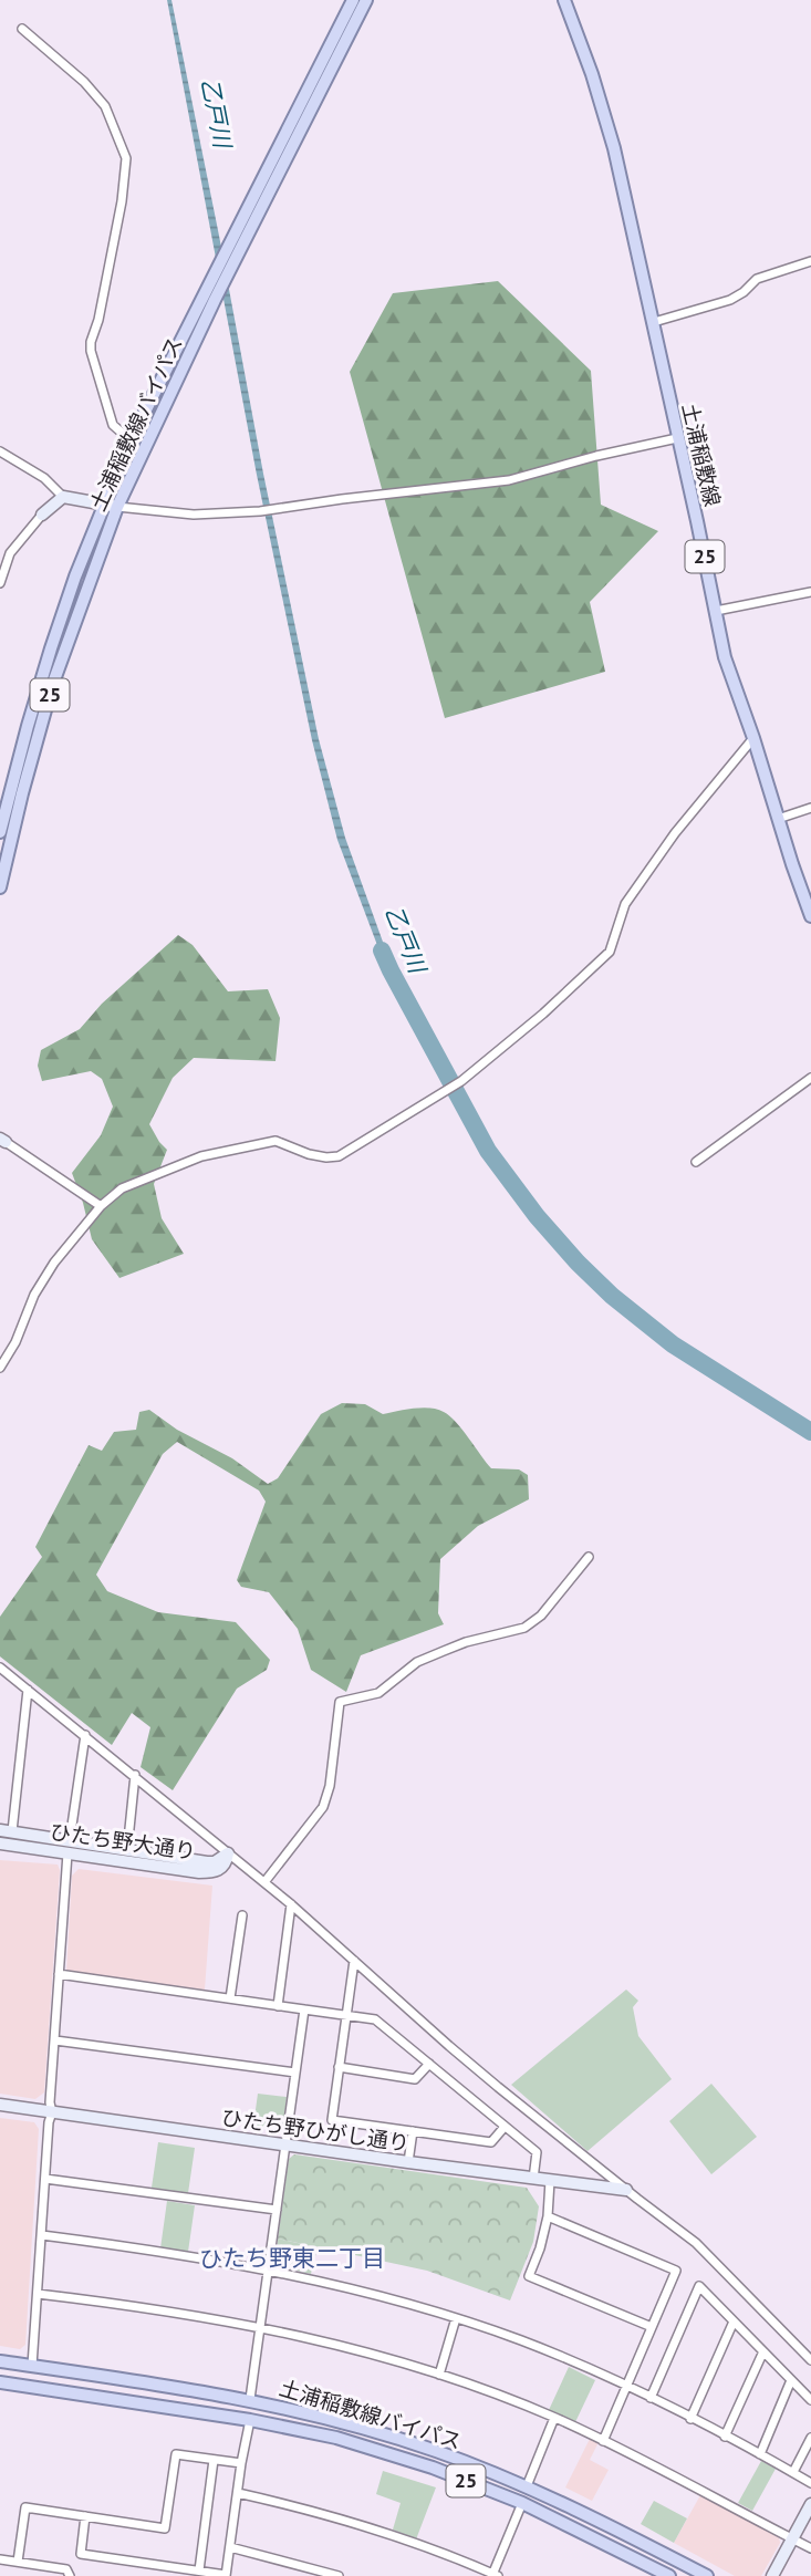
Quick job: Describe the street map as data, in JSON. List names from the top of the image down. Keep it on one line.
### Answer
{"streets":{"main road":["土浦稲敷線バイパス","土浦稲敷線","25"],"street":["ひたち野大通り","ひたち野ひがし通り"]},"districts":["ひたち野東二丁目"],"water":["乙戸川"]}
